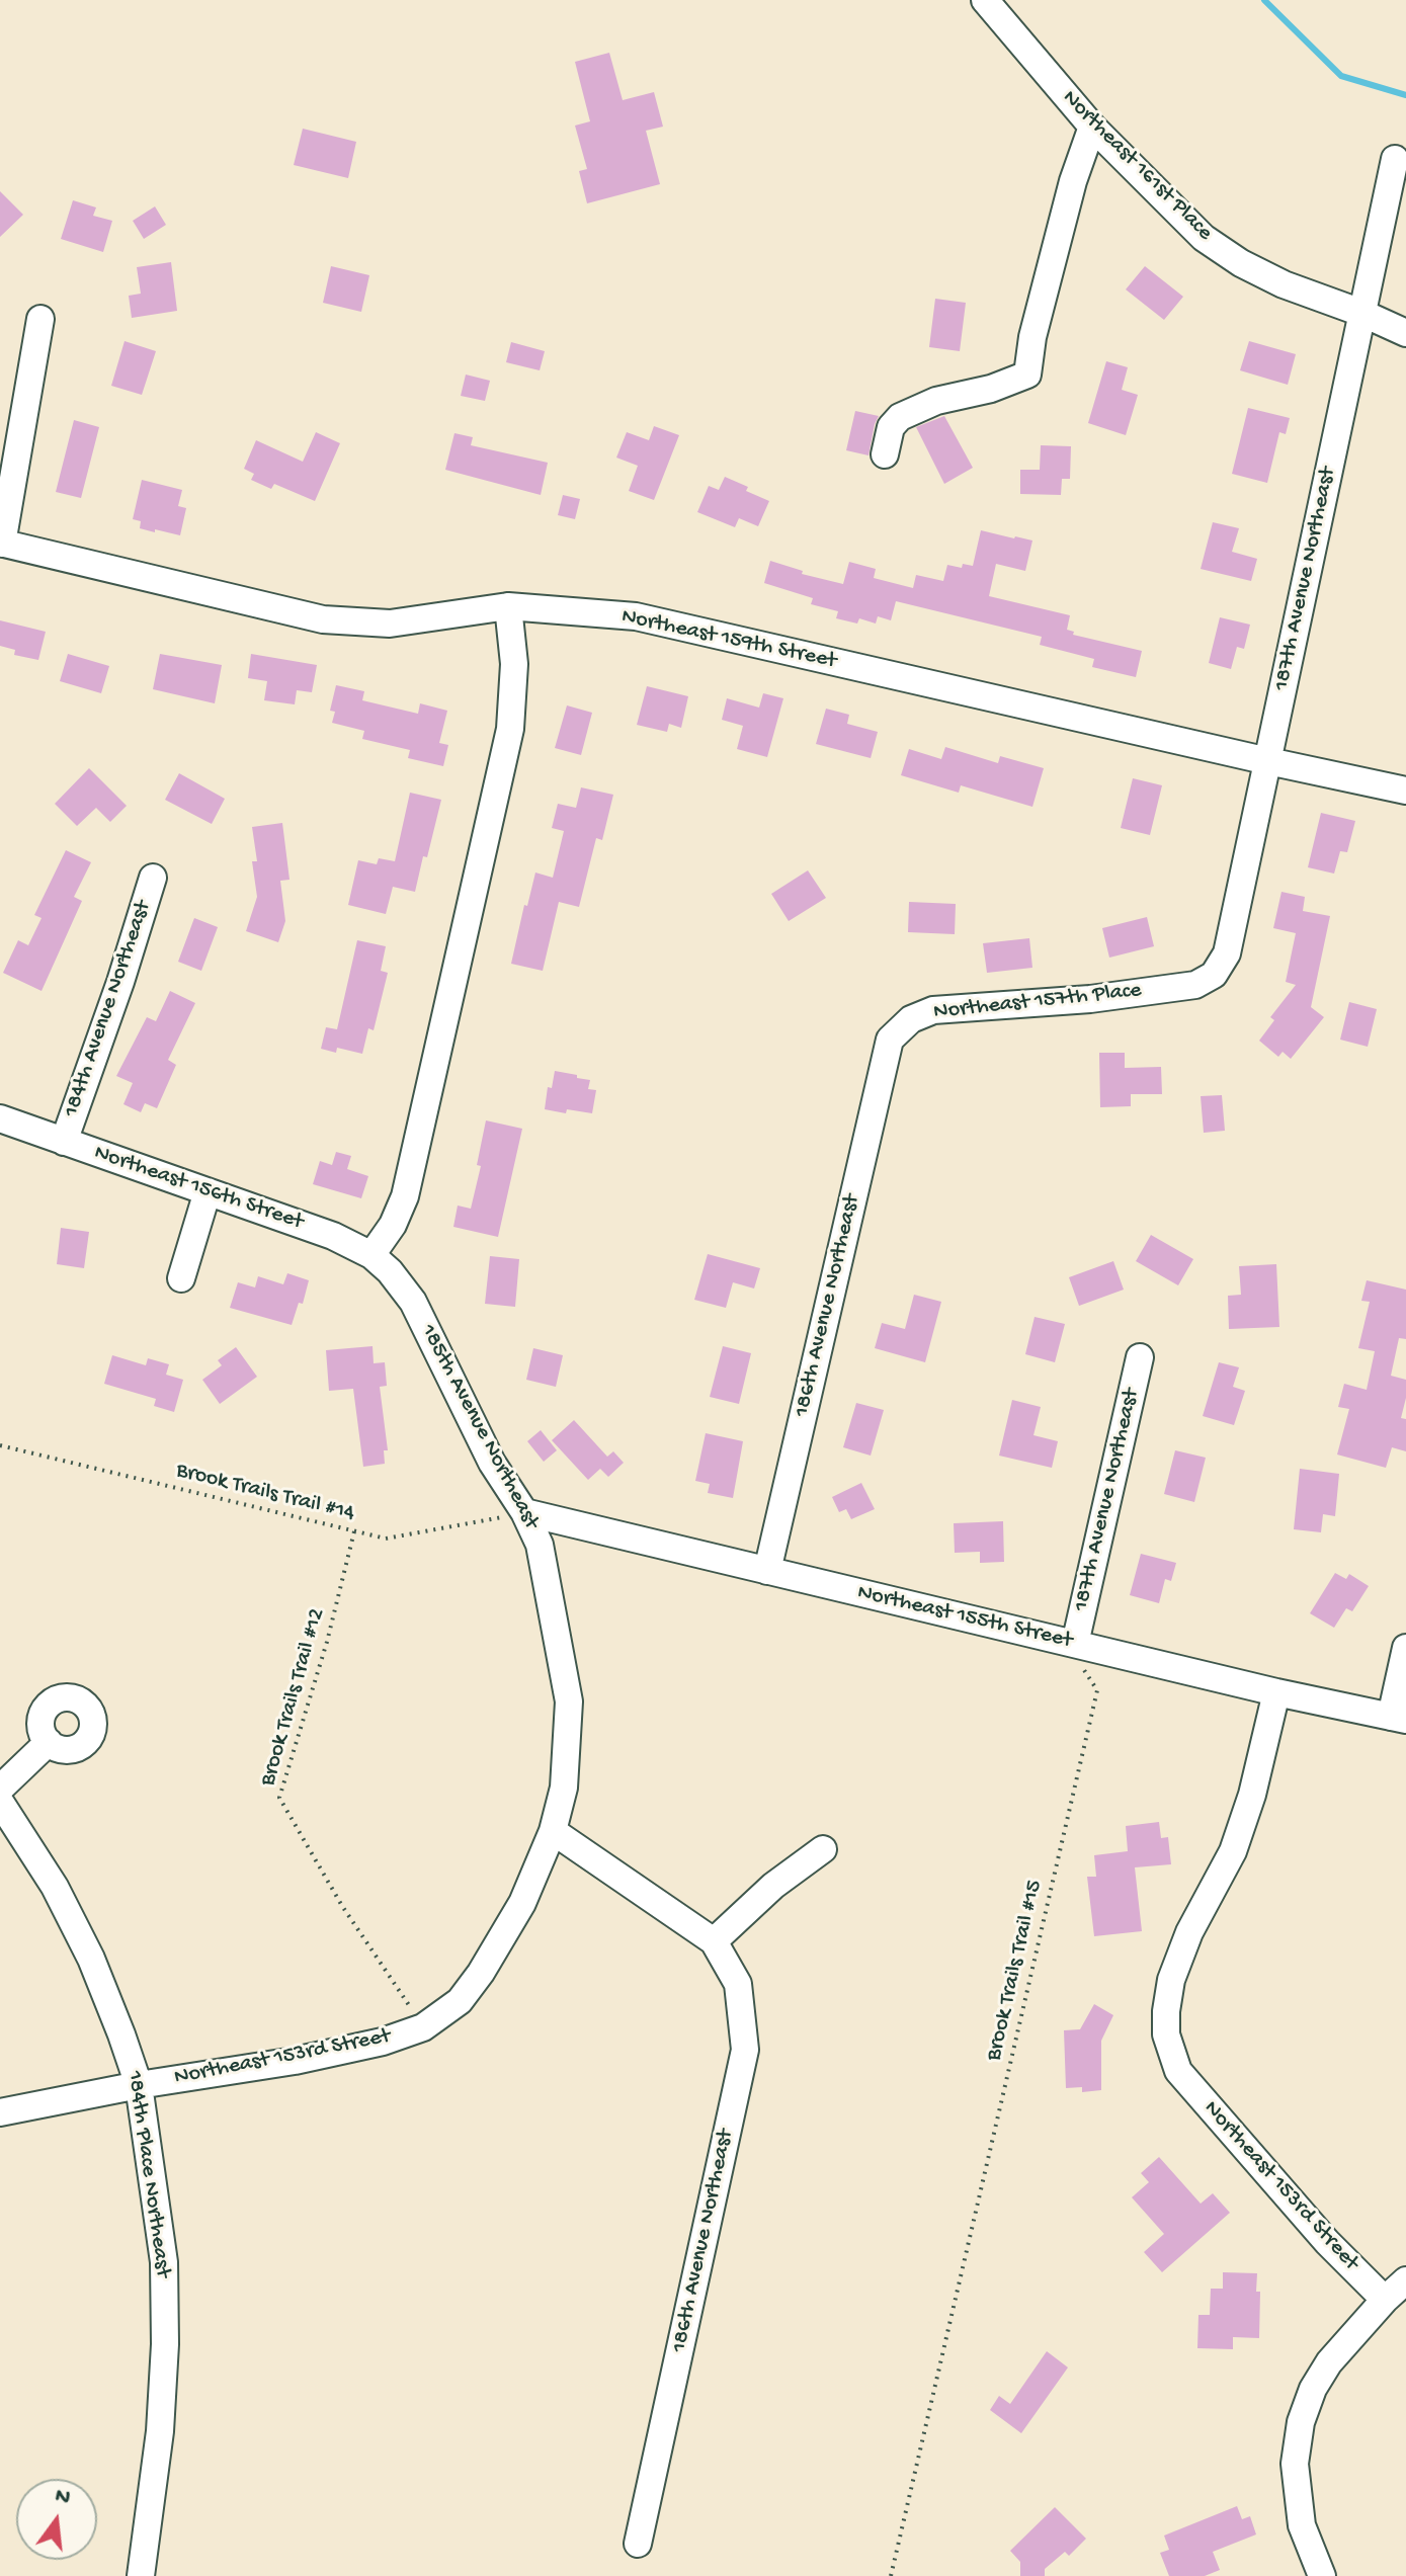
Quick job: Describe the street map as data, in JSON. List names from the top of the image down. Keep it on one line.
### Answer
{"streets":{"street":["Northeast 161st Place","187th Avenue Northeast","Northeast 159th Street","Northeast 157th Place","184th Avenue Northeast","Northeast 156th Street","186th Avenue Northeast","185th Avenue Northeast","Northeast 155th Street","Northeast 153rd Street","184th Place Northeast"],"path":["Brook Trails Trail #14","Brook Trails Trail #12","Brook Trails Trail #15"]},"crossings":[["Northeast 161st Place","187th Avenue Northeast"],["187th Avenue Northeast","Northeast 159th Street"],["187th Avenue Northeast","Northeast 157th Place"],["187th Avenue Northeast","Northeast 155th Street"],["Northeast 157th Place","186th Avenue Northeast"],["184th Avenue Northeast","Northeast 156th Street"],["Northeast 156th Street","185th Avenue Northeast"],["186th Avenue Northeast","Northeast 155th Street"],["185th Avenue Northeast","Brook Trails Trail #14"],["185th Avenue Northeast","Northeast 155th Street"],["185th Avenue Northeast","Northeast 153rd Street"],["Brook Trails Trail #14","Northeast 155th Street"],["Brook Trails Trail #14","Brook Trails Trail #12"],["Northeast 155th Street","Northeast 153rd Street"],["Brook Trails Trail #12","Northeast 153rd Street"],["Northeast 153rd Street","184th Place Northeast"]],"north":"top"}
